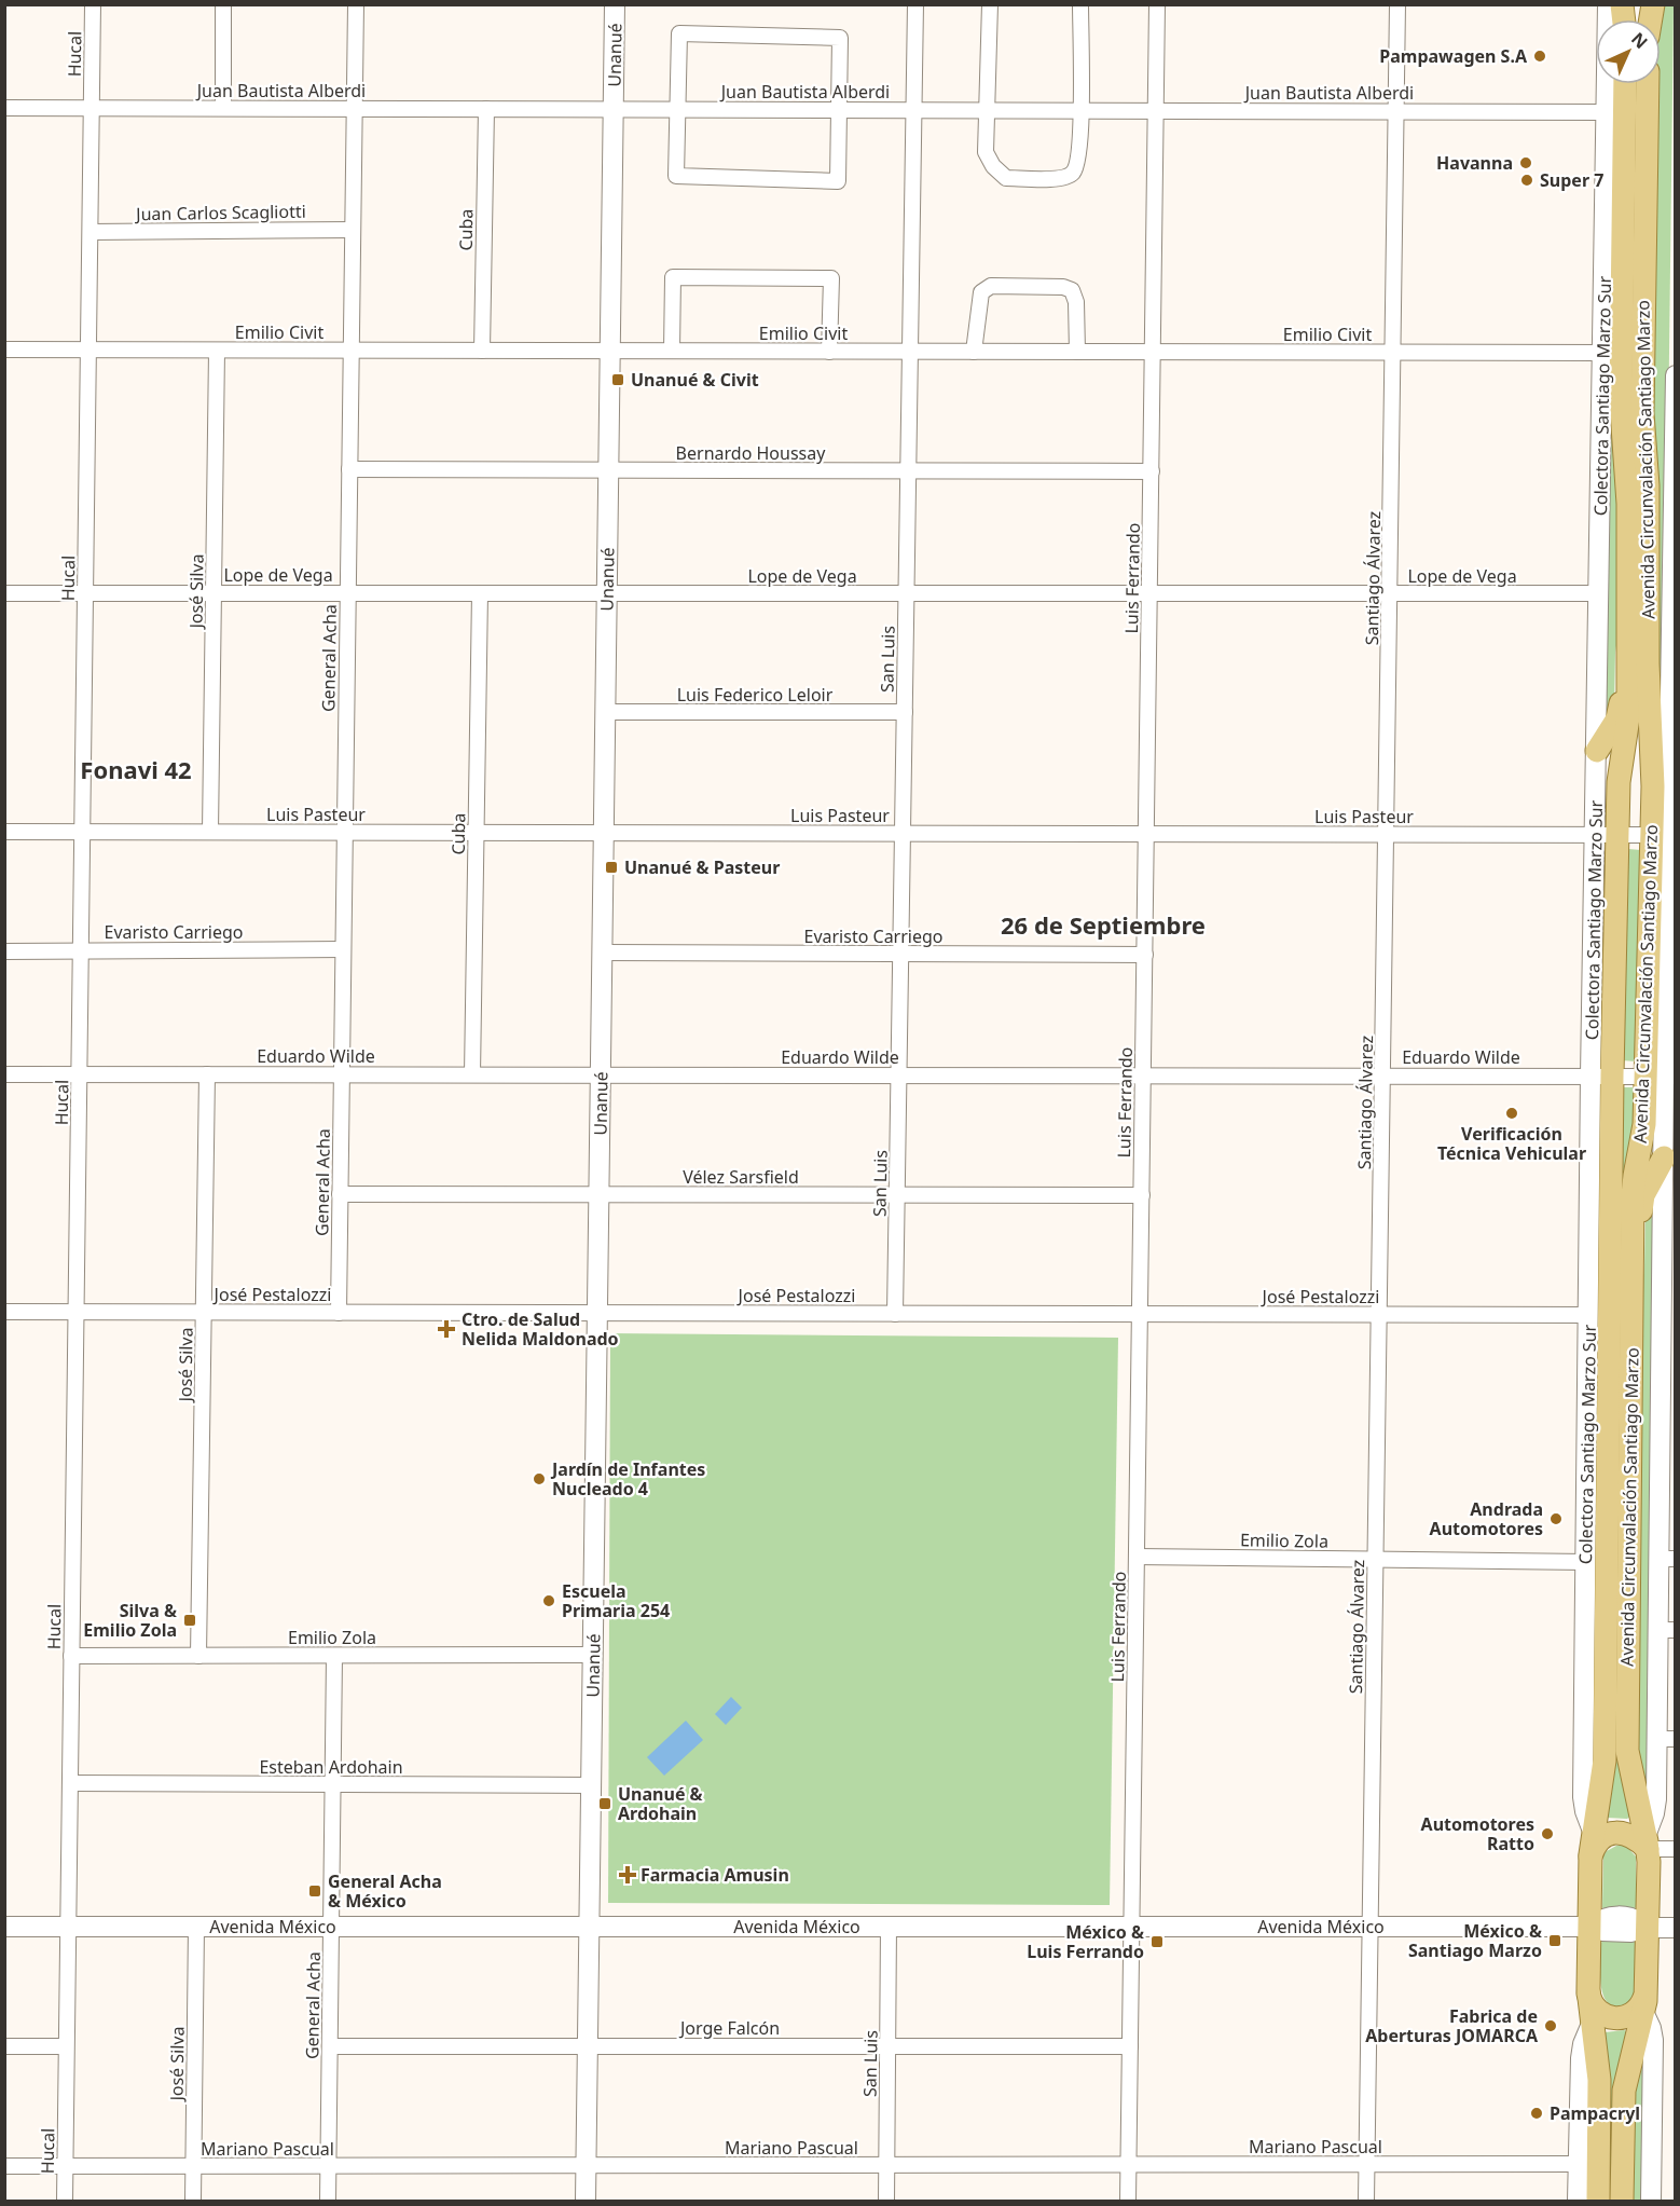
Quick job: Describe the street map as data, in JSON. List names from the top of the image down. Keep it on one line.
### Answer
{"streets":{"main road":["Avenida Circunvalación Santiago Marzo"],"street":["Hucal","Unanué","Juan Bautista Alberdi","Juan Carlos Scagliotti","Cuba","Emilio Civit","Colectora Santiago Marzo Sur","Bernardo Houssay","Lope de Vega","Luis Ferrando","Santiago Álvarez","José Silva","General Acha","San Luis","Luis Federico Leloir","Luis Pasteur","Evaristo Carriego","Eduardo Wilde","Vélez Sarsfield","José Pestalozzi","Emilio Zola","Esteban Ardohain","Avenida México","Jorge Falcón","Mariano Pascual"]},"crossings":[["Hucal","Juan Bautista Alberdi"],["Hucal","Juan Carlos Scagliotti"],["Hucal","Emilio Civit"],["Hucal","Lope de Vega"],["Hucal","Luis Pasteur"],["Hucal","Evaristo Carriego"],["Hucal","Eduardo Wilde"],["Hucal","José Pestalozzi"],["Hucal","Emilio Zola"],["Hucal","Esteban Ardohain"],["Hucal","Avenida México"],["Hucal","Mariano Pascual"],["Unanué","Juan Bautista Alberdi"],["Unanué","Emilio Civit"],["Unanué","Bernardo Houssay"],["Unanué","Lope de Vega"],["Unanué","Luis Federico Leloir"],["Unanué","Luis Pasteur"],["Unanué","Evaristo Carriego"],["Unanué","Eduardo Wilde"],["Unanué","Vélez Sarsfield"],["Unanué","José Pestalozzi"],["Unanué","Emilio Zola"],["Unanué","Esteban Ardohain"],["Unanué","Avenida México"],["Unanué","Jorge Falcón"],["Unanué","Mariano Pascual"],["Juan Bautista Alberdi","Cuba"],["Juan Bautista Alberdi","Colectora Santiago Marzo Sur"],["Juan Bautista Alberdi","Luis Ferrando"],["Juan Bautista Alberdi","Santiago Álvarez"],["Juan Bautista Alberdi","General Acha"],["Juan Bautista Alberdi","San Luis"],["Juan Carlos Scagliotti","General Acha"],["Cuba","Emilio Civit"],["Cuba","Lope de Vega"],["Cuba","Luis Pasteur"],["Cuba","Eduardo Wilde"],["Emilio Civit","Colectora Santiago Marzo Sur"],["Emilio Civit","Luis Ferrando"],["Emilio Civit","Santiago Álvarez"],["Emilio Civit","José Silva"],["Emilio Civit","General Acha"],["Emilio Civit","San Luis"],["Colectora Santiago Marzo Sur","Avenida Circunvalación Santiago Marzo"],["Colectora Santiago Marzo Sur","Lope de Vega"],["Colectora Santiago Marzo Sur","Luis Pasteur"],["Colectora Santiago Marzo Sur","Eduardo Wilde"],["Colectora Santiago Marzo Sur","José Pestalozzi"],["Colectora Santiago Marzo Sur","Emilio Zola"],["Bernardo Houssay","Luis Ferrando"],["Bernardo Houssay","General Acha"],["Bernardo Houssay","San Luis"],["Avenida Circunvalación Santiago Marzo","Luis Pasteur"],["Avenida Circunvalación Santiago Marzo","Eduardo Wilde"],["Avenida Circunvalación Santiago Marzo","Avenida México"],["Lope de Vega","Luis Ferrando"],["Lope de Vega","Santiago Álvarez"],["Lope de Vega","José Silva"],["Lope de Vega","General Acha"],["Lope de Vega","San Luis"],["Luis Ferrando","Luis Pasteur"],["Luis Ferrando","Evaristo Carriego"],["Luis Ferrando","Eduardo Wilde"],["Luis Ferrando","Vélez Sarsfield"],["Luis Ferrando","José Pestalozzi"],["Luis Ferrando","Emilio Zola"],["Luis Ferrando","Avenida México"],["Luis Ferrando","Jorge Falcón"],["Luis Ferrando","Mariano Pascual"],["Santiago Álvarez","Luis Pasteur"],["Santiago Álvarez","Eduardo Wilde"],["Santiago Álvarez","José Pestalozzi"],["Santiago Álvarez","Emilio Zola"],["Santiago Álvarez","Avenida México"],["Santiago Álvarez","Mariano Pascual"],["José Silva","Luis Pasteur"],["José Silva","Eduardo Wilde"],["José Silva","José Pestalozzi"],["José Silva","Emilio Zola"],["José Silva","Avenida México"],["José Silva","Mariano Pascual"],["General Acha","Luis Pasteur"],["General Acha","Evaristo Carriego"],["General Acha","Eduardo Wilde"],["General Acha","Vélez Sarsfield"],["General Acha","José Pestalozzi"],["General Acha","Emilio Zola"],["General Acha","Esteban Ardohain"],["General Acha","Avenida México"],["General Acha","Jorge Falcón"],["General Acha","Mariano Pascual"],["San Luis","Luis Federico Leloir"],["San Luis","Luis Pasteur"],["San Luis","Evaristo Carriego"],["San Luis","Eduardo Wilde"],["San Luis","Vélez Sarsfield"],["San Luis","José Pestalozzi"],["San Luis","Avenida México"],["San Luis","Jorge Falcón"],["San Luis","Mariano Pascual"]],"districts":["Fonavi 42","26 de Septiembre"],"places":{"other":["Pampawagen S.A","Havanna","Super 7","Verificación Técnica Vehicular","Jardín de Infantes Nucleado 4","Andrada Automotores","Escuela Primaria 254","Automotores Ratto","Fabrica de Aberturas JOMARCA","Pampacryl"],"transit":["Unanué & Civit","Unanué & Pasteur","Silva & Emilio Zola","Unanué & Ardohain","General Acha & México","México & Santiago Marzo","México & Luis Ferrando"],"health":["Ctro. de Salud Nelida Maldonado","Farmacia Amusin"]},"north":"top right"}
